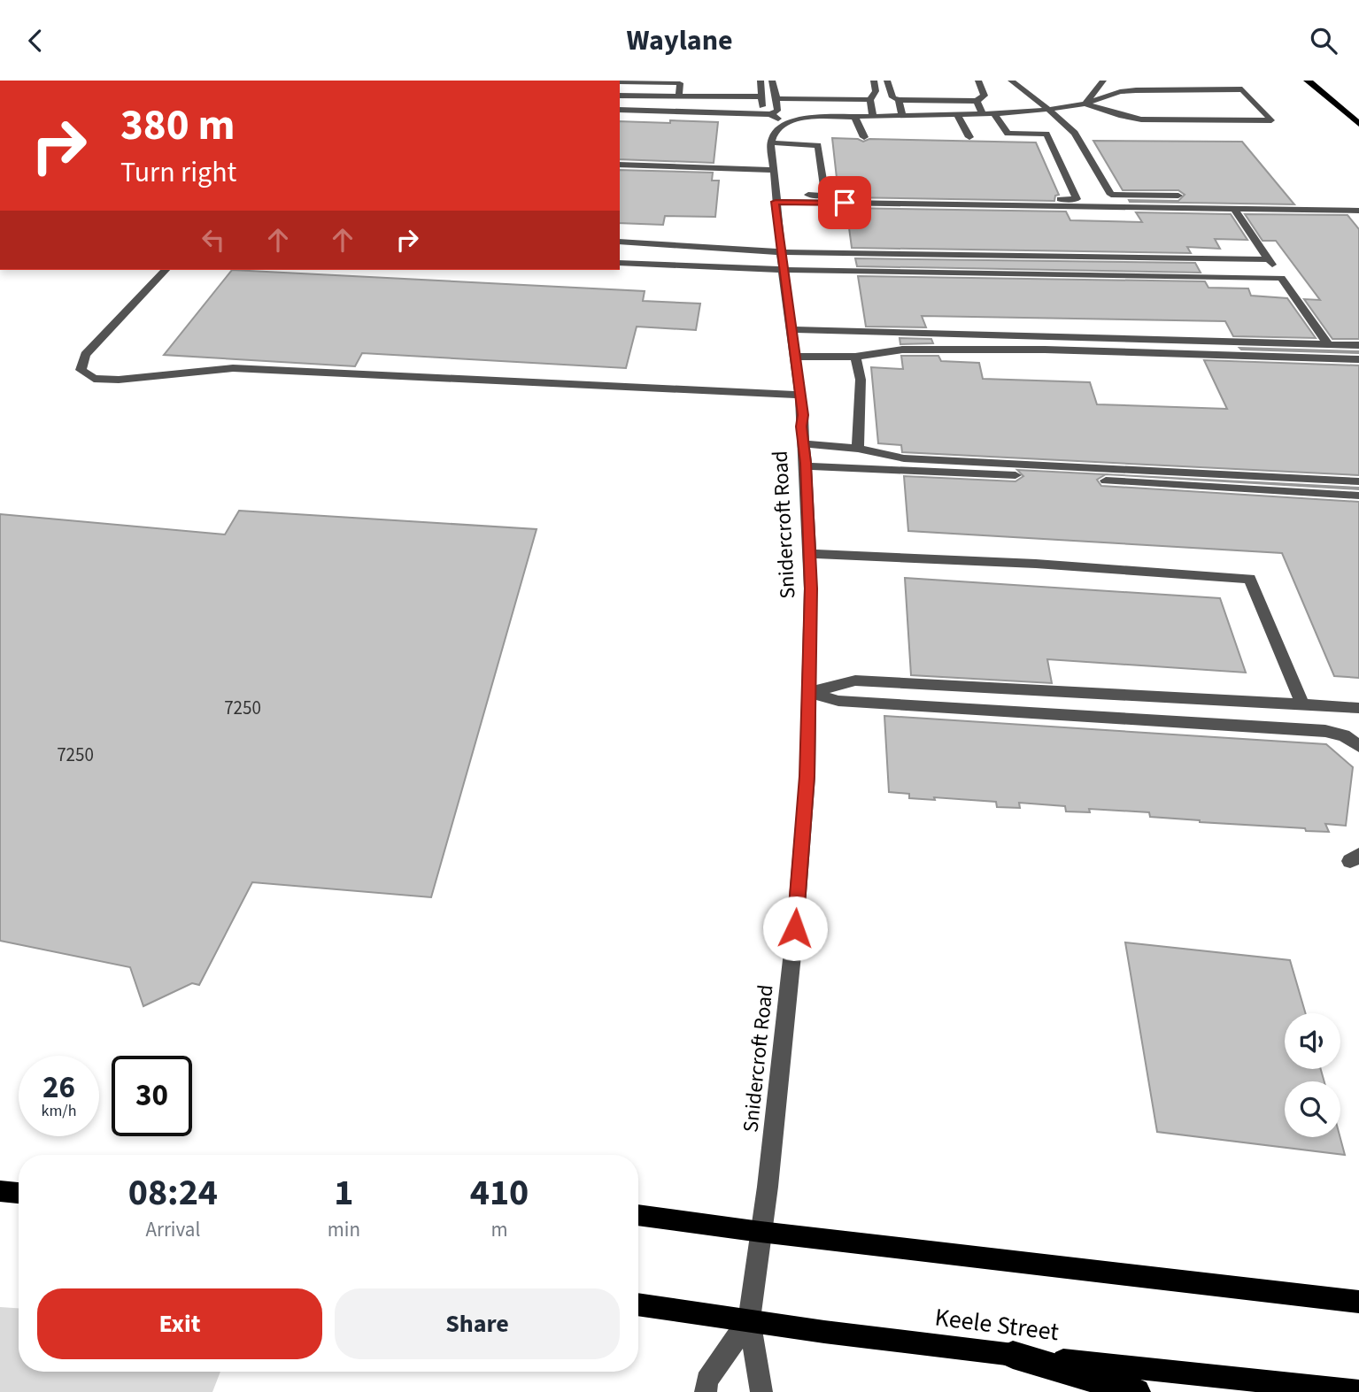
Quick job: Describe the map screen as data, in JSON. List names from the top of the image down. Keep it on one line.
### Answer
{"streets":{"main road":["Keele Street"],"street":["Snidercroft Road"]},"crossings":[["Snidercroft Road","Keele Street"]],"house_numbers":["7250","7250"],"page":{"header":"Waylane","turn":["380 m","Turn right"],"speed":"26 km/h","limit":"30","eta":["08:24","Arrival","1","min","410","m"],"buttons":["Exit","Share"]}}
